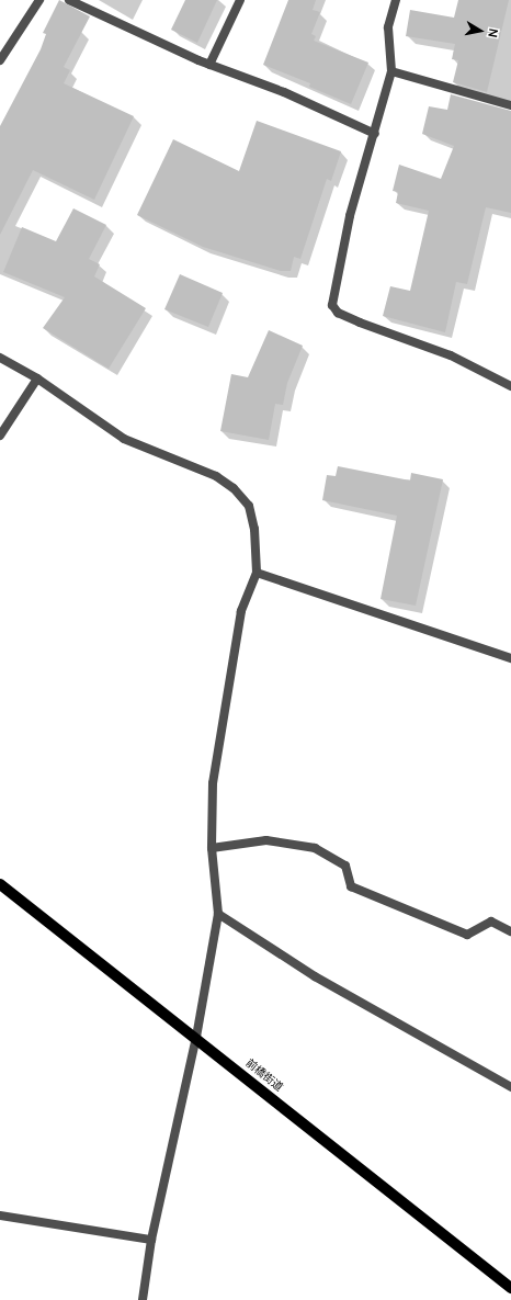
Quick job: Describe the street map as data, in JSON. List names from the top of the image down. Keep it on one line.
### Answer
{"streets":{"main road":["前橋街道"]},"north":"right"}
